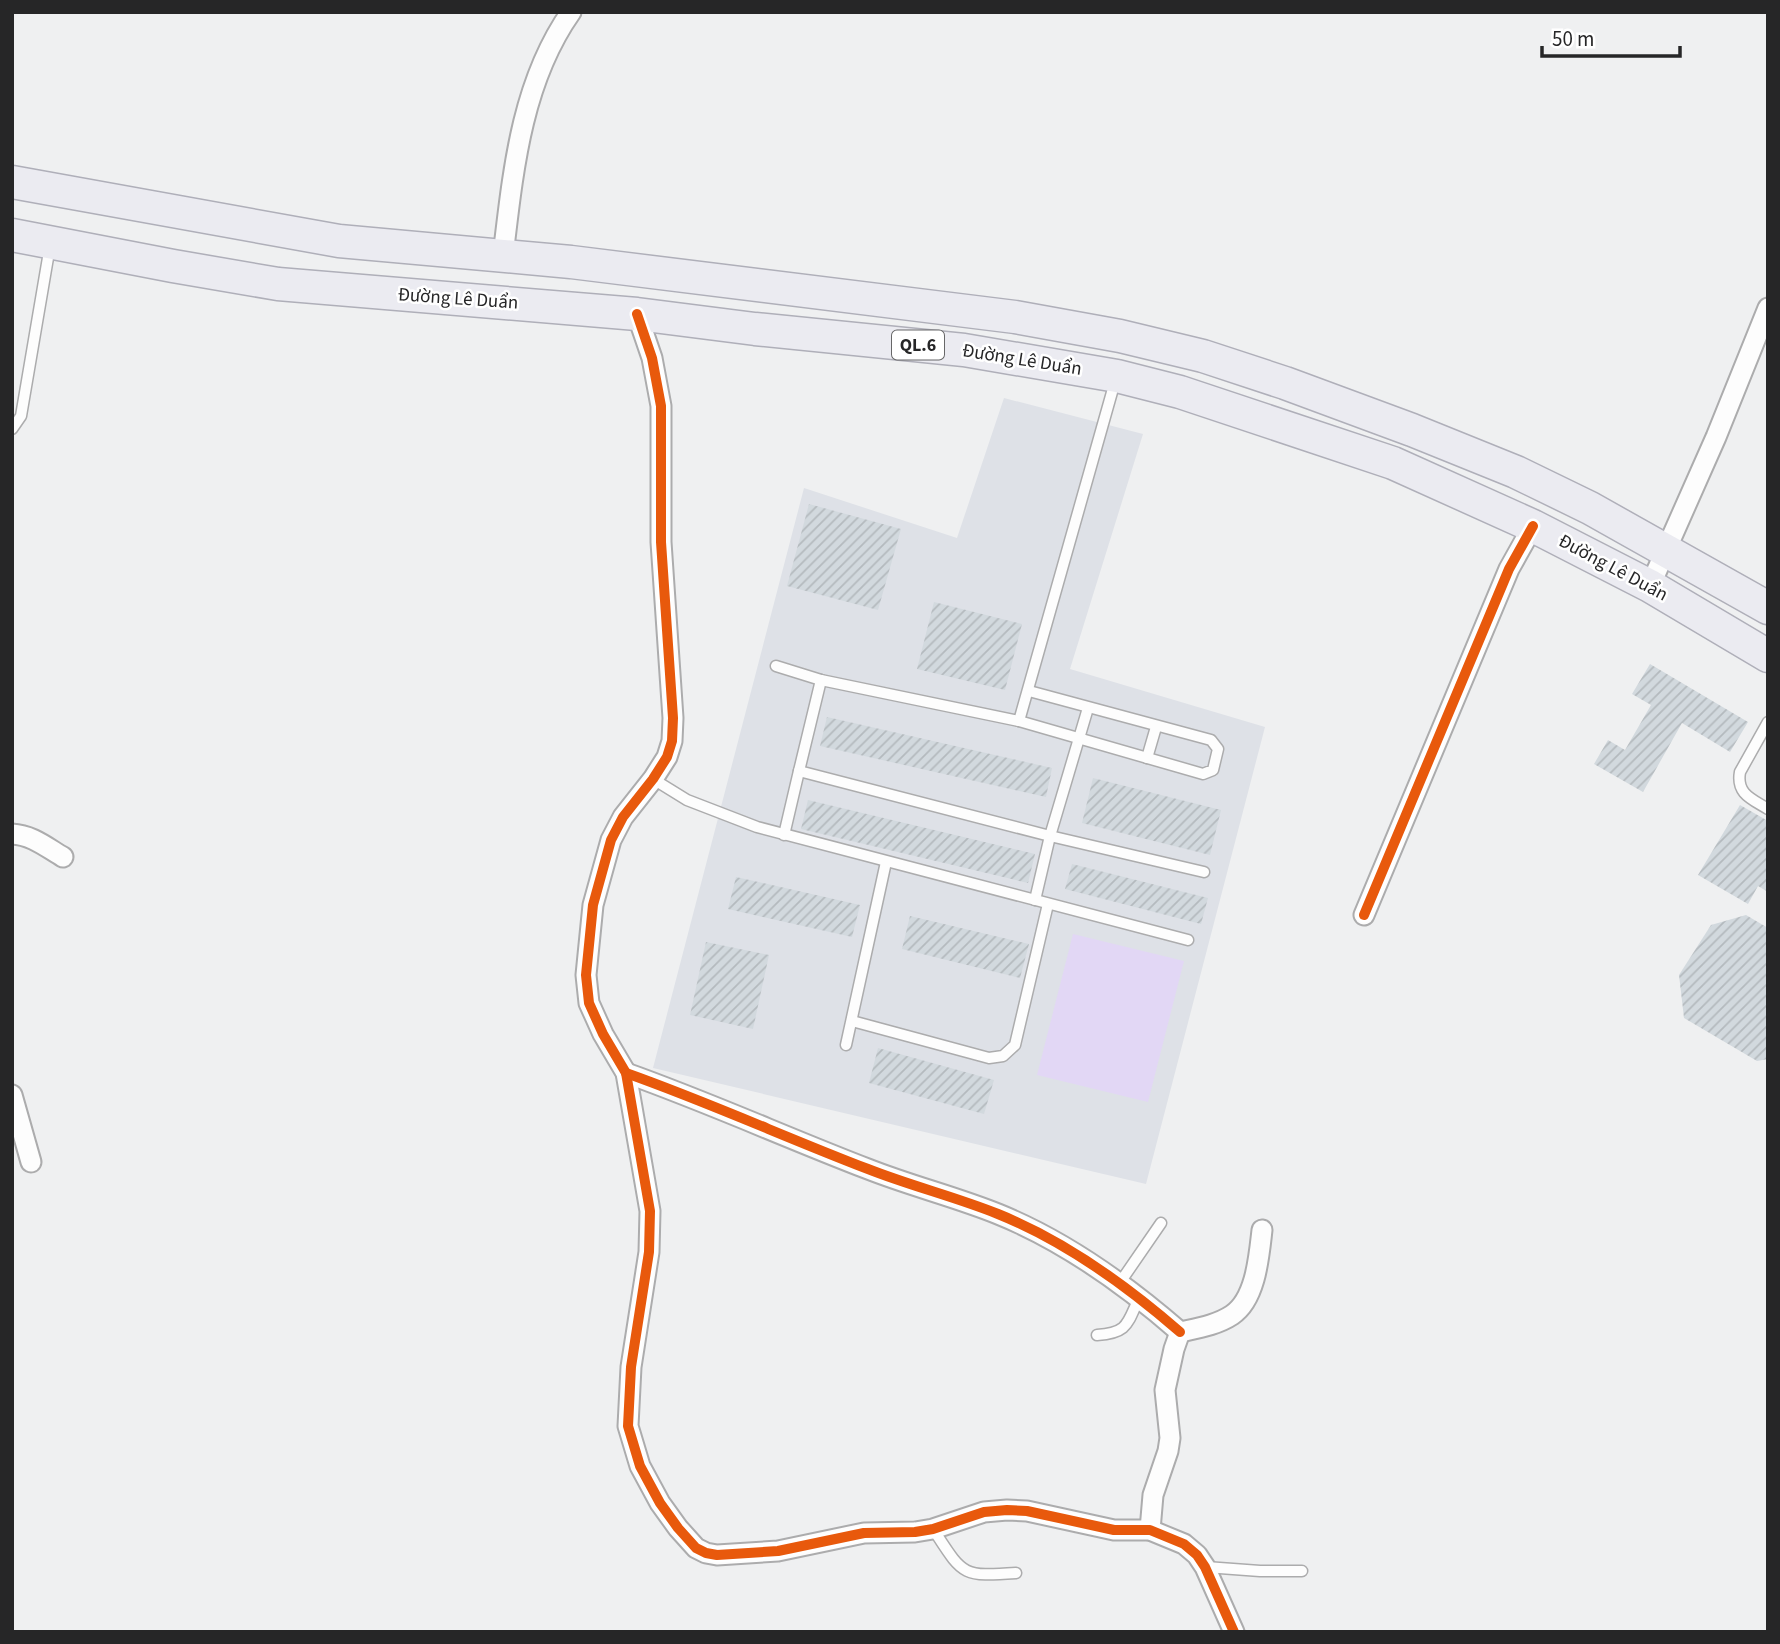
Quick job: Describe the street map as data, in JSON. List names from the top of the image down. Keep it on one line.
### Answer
{"streets":{"main road":["Đường Lê Duẩn","QL.6"]},"scale_bar":"50 m"}
